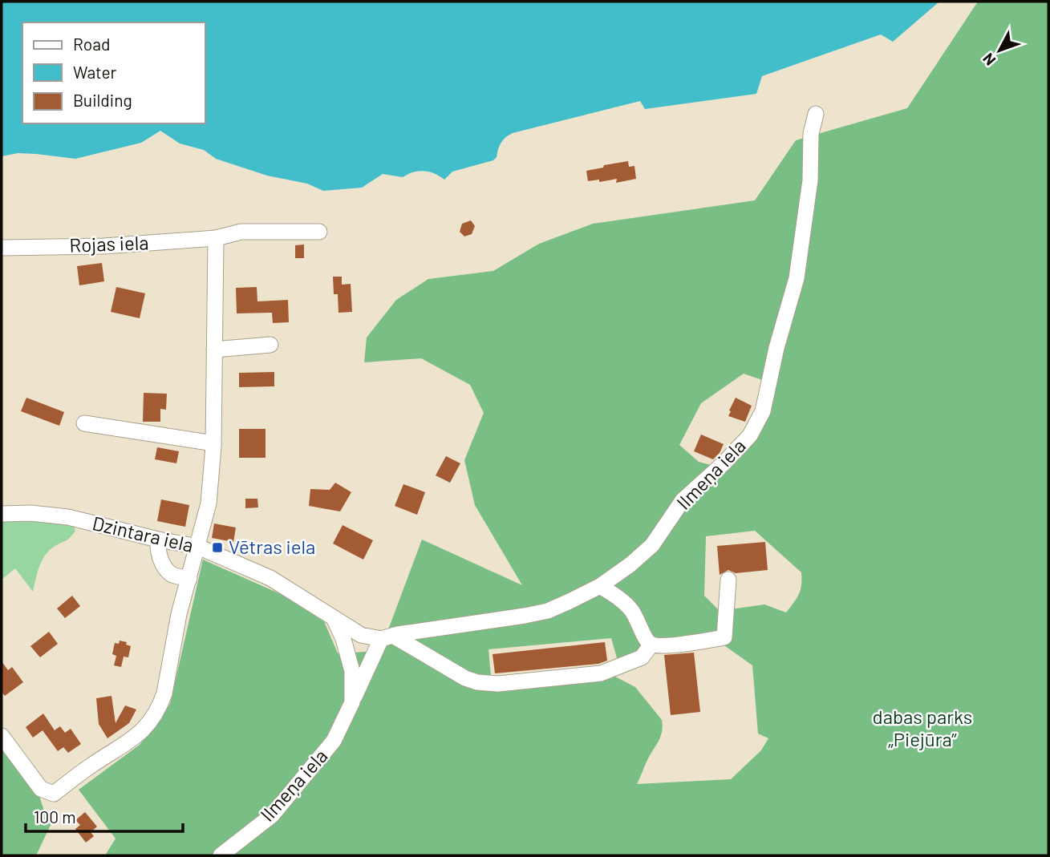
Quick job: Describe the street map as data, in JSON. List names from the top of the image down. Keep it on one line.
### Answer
{"streets":{"street":["Rojas iela","Ilmeņa iela","Dzintara iela"]},"crossings":[["Ilmeņa iela","Dzintara iela"]],"parks":["dabas parks „Piejūra”"],"places":{"transit":["Vētras iela"]},"legend":["Road","Water","Building"],"scale_bar":"100 m","north":"bottom left"}
